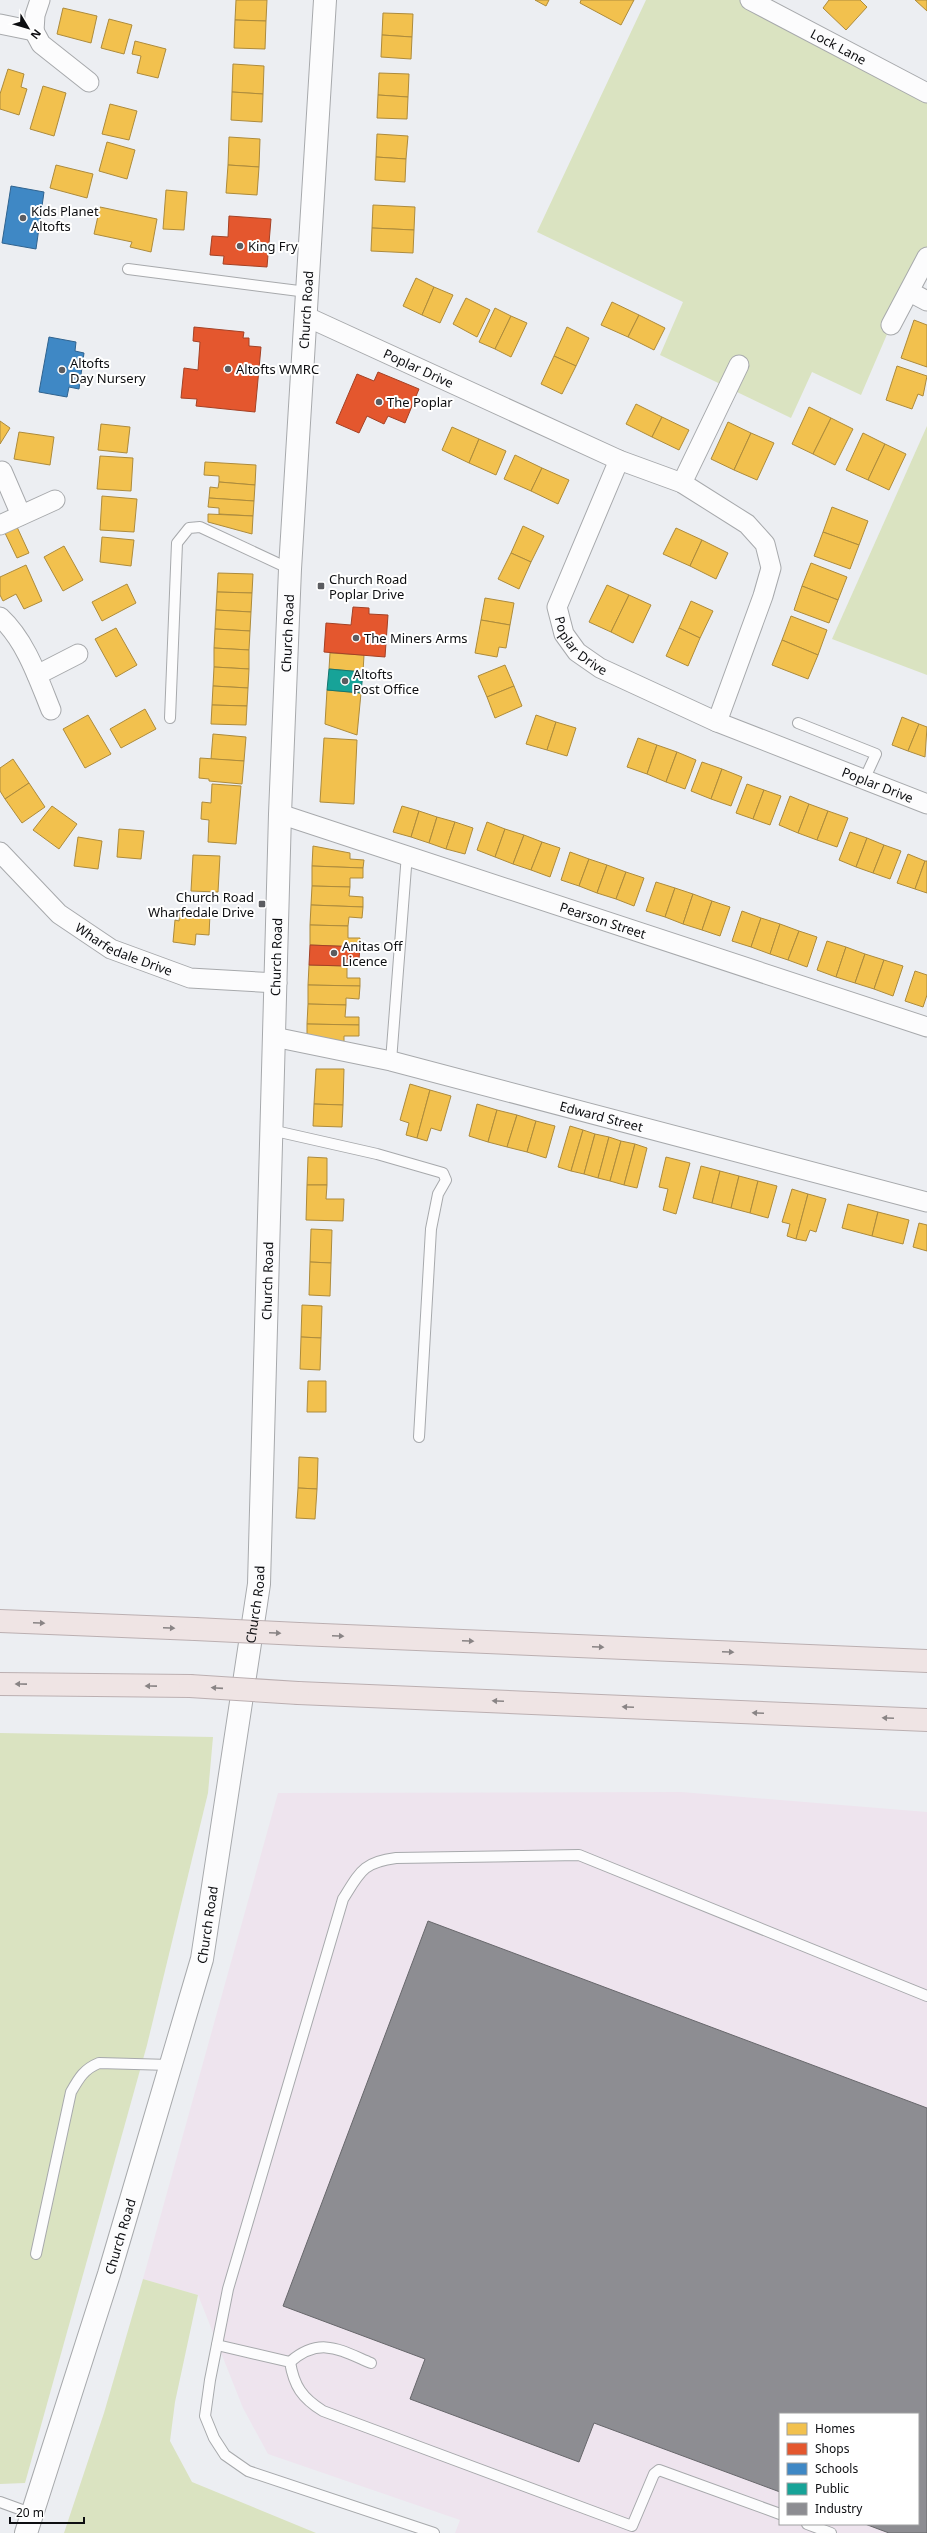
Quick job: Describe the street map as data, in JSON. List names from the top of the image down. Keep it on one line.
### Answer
{"streets":{"street":["Lock Lane","Church Road","Poplar Drive","Pearson Street","Wharfedale Drive","Edward Street"]},"crossings":[["Church Road","Poplar Drive"],["Church Road","Pearson Street"],["Church Road","Wharfedale Drive"],["Church Road","Edward Street"]],"places":{"other":["Kids Planet Altofts","King Fry","Altofts WMRC","Altofts Day Nursery","The Poplar","The Miners Arms","Altofts Post Office","Anitas Off Licence"],"transit":["Church Road Poplar Drive","Church Road Wharfedale Drive"]},"legend":["Homes","Shops","Schools","Public","Industry"],"scale_bar":"20 m","north":"bottom right"}
